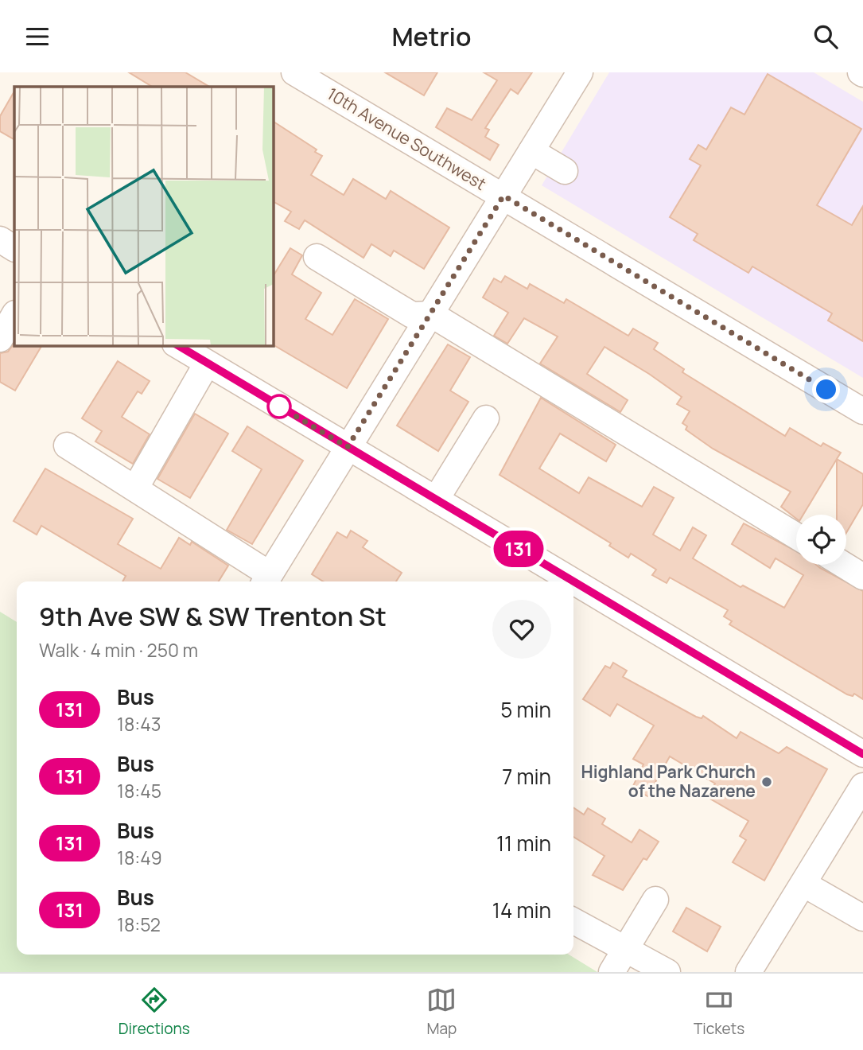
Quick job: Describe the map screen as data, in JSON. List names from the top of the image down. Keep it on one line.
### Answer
{"streets":{"street":["10th Avenue Southwest"]},"places":["Highland Park Church of the Nazarene"],"lines":["bus line 131"],"page":{"header":"Metrio","on_map":"131","heading":["9th Ave SW & SW Trenton St","Walk · 4 min · 250 m"],"list":[{"mark":"131","name":"Bus","note":"18:43","value":"5 min"},{"mark":"131","name":"Bus","note":"18:45","value":"7 min"},{"mark":"131","name":"Bus","note":"18:49","value":"11 min"},{"mark":"131","name":"Bus","note":"18:52","value":"14 min"}],"tabs":["Directions","Map","Tickets"]}}
